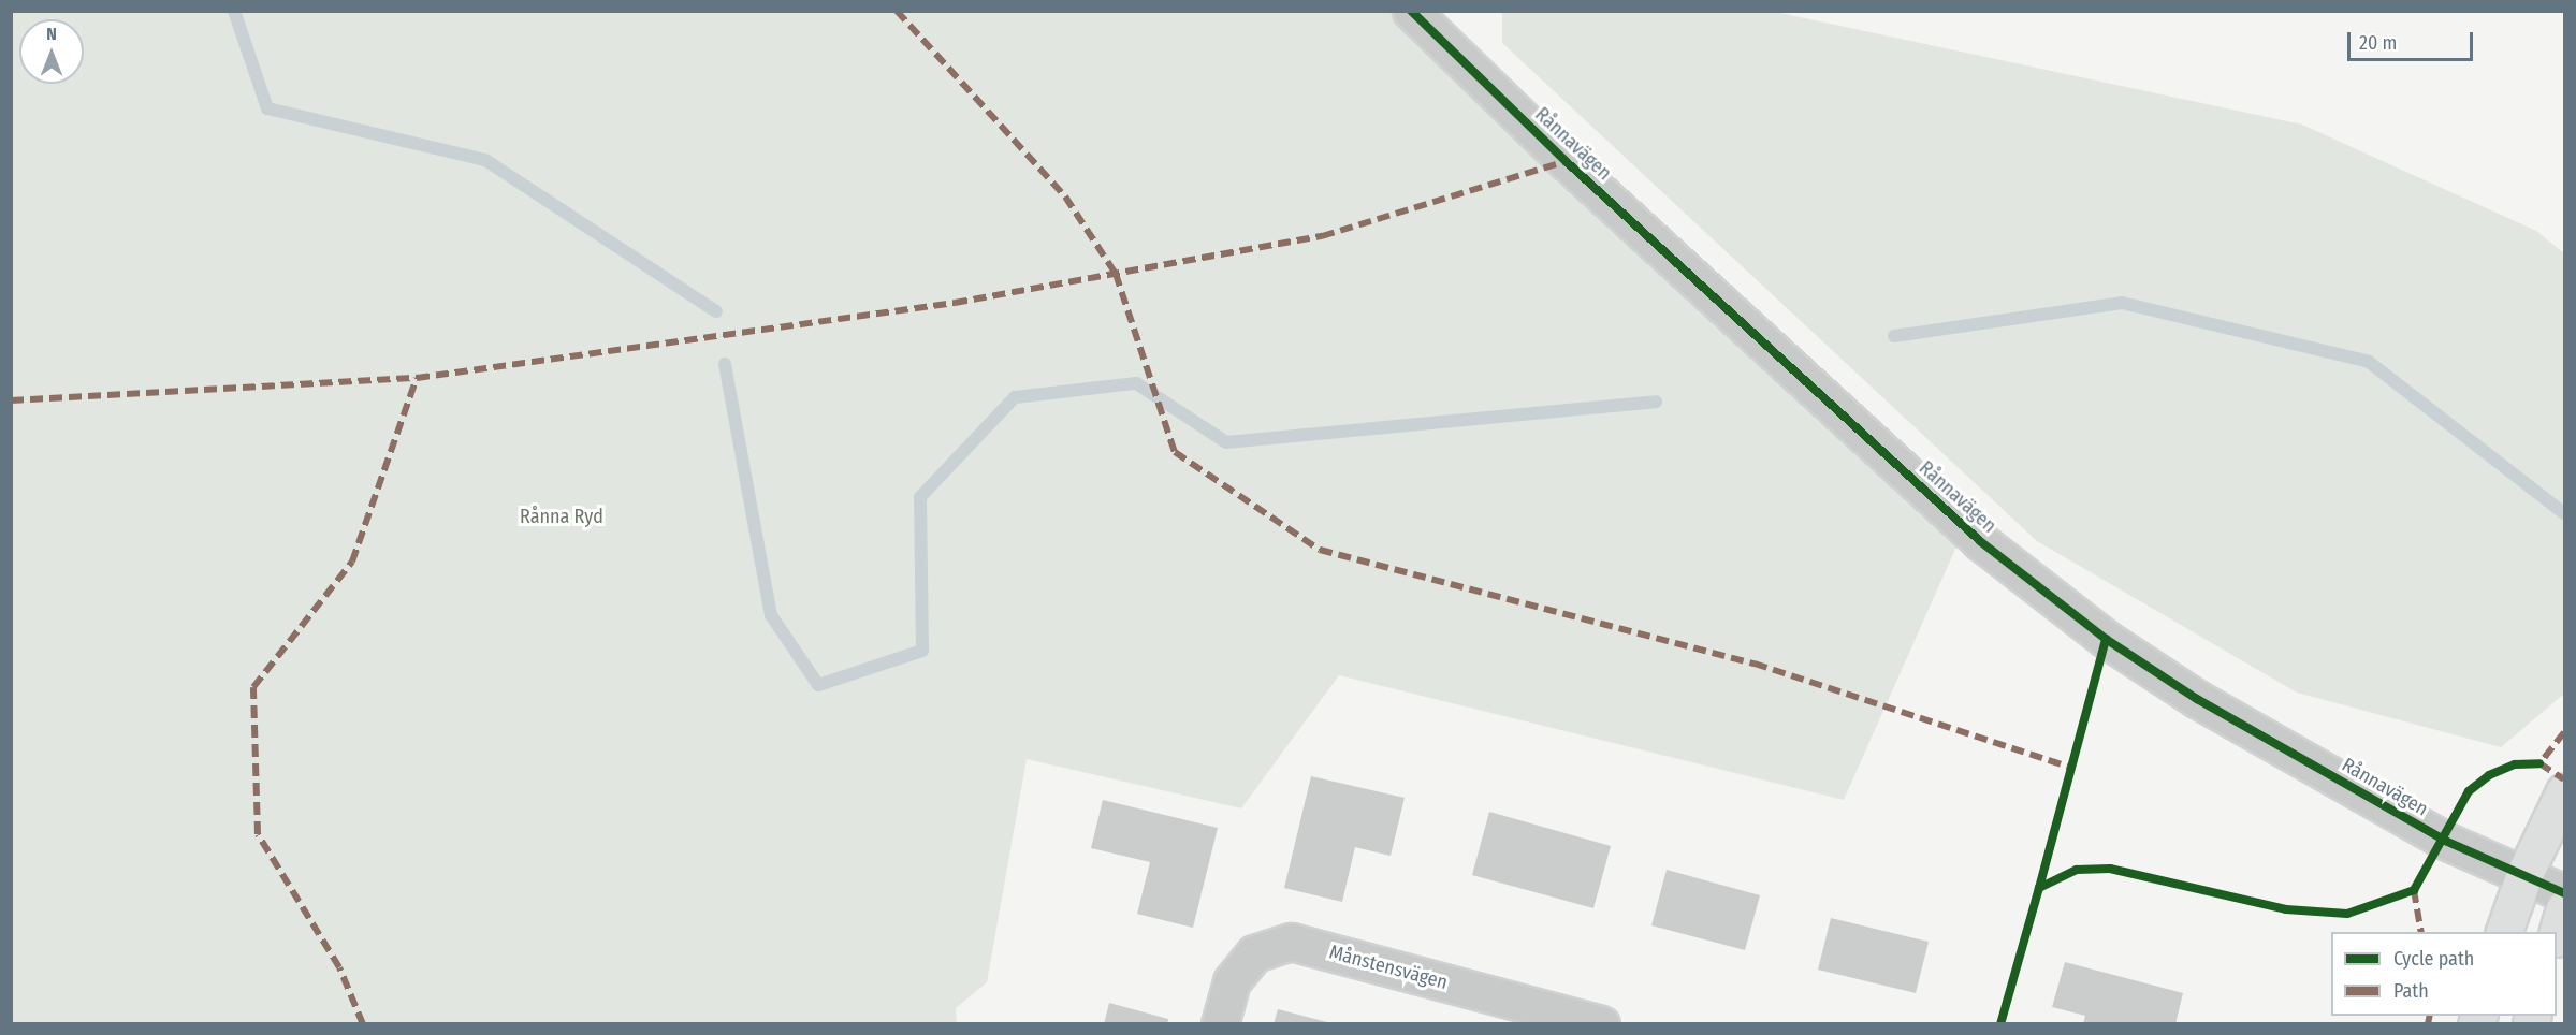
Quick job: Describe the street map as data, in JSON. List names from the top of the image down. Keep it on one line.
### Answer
{"streets":{"street":["Rånnavägen","Månstensvägen"]},"parks":["Rånna Ryd"],"legend":["Cycle path","Path"],"scale_bar":"20 m","north":"top"}
